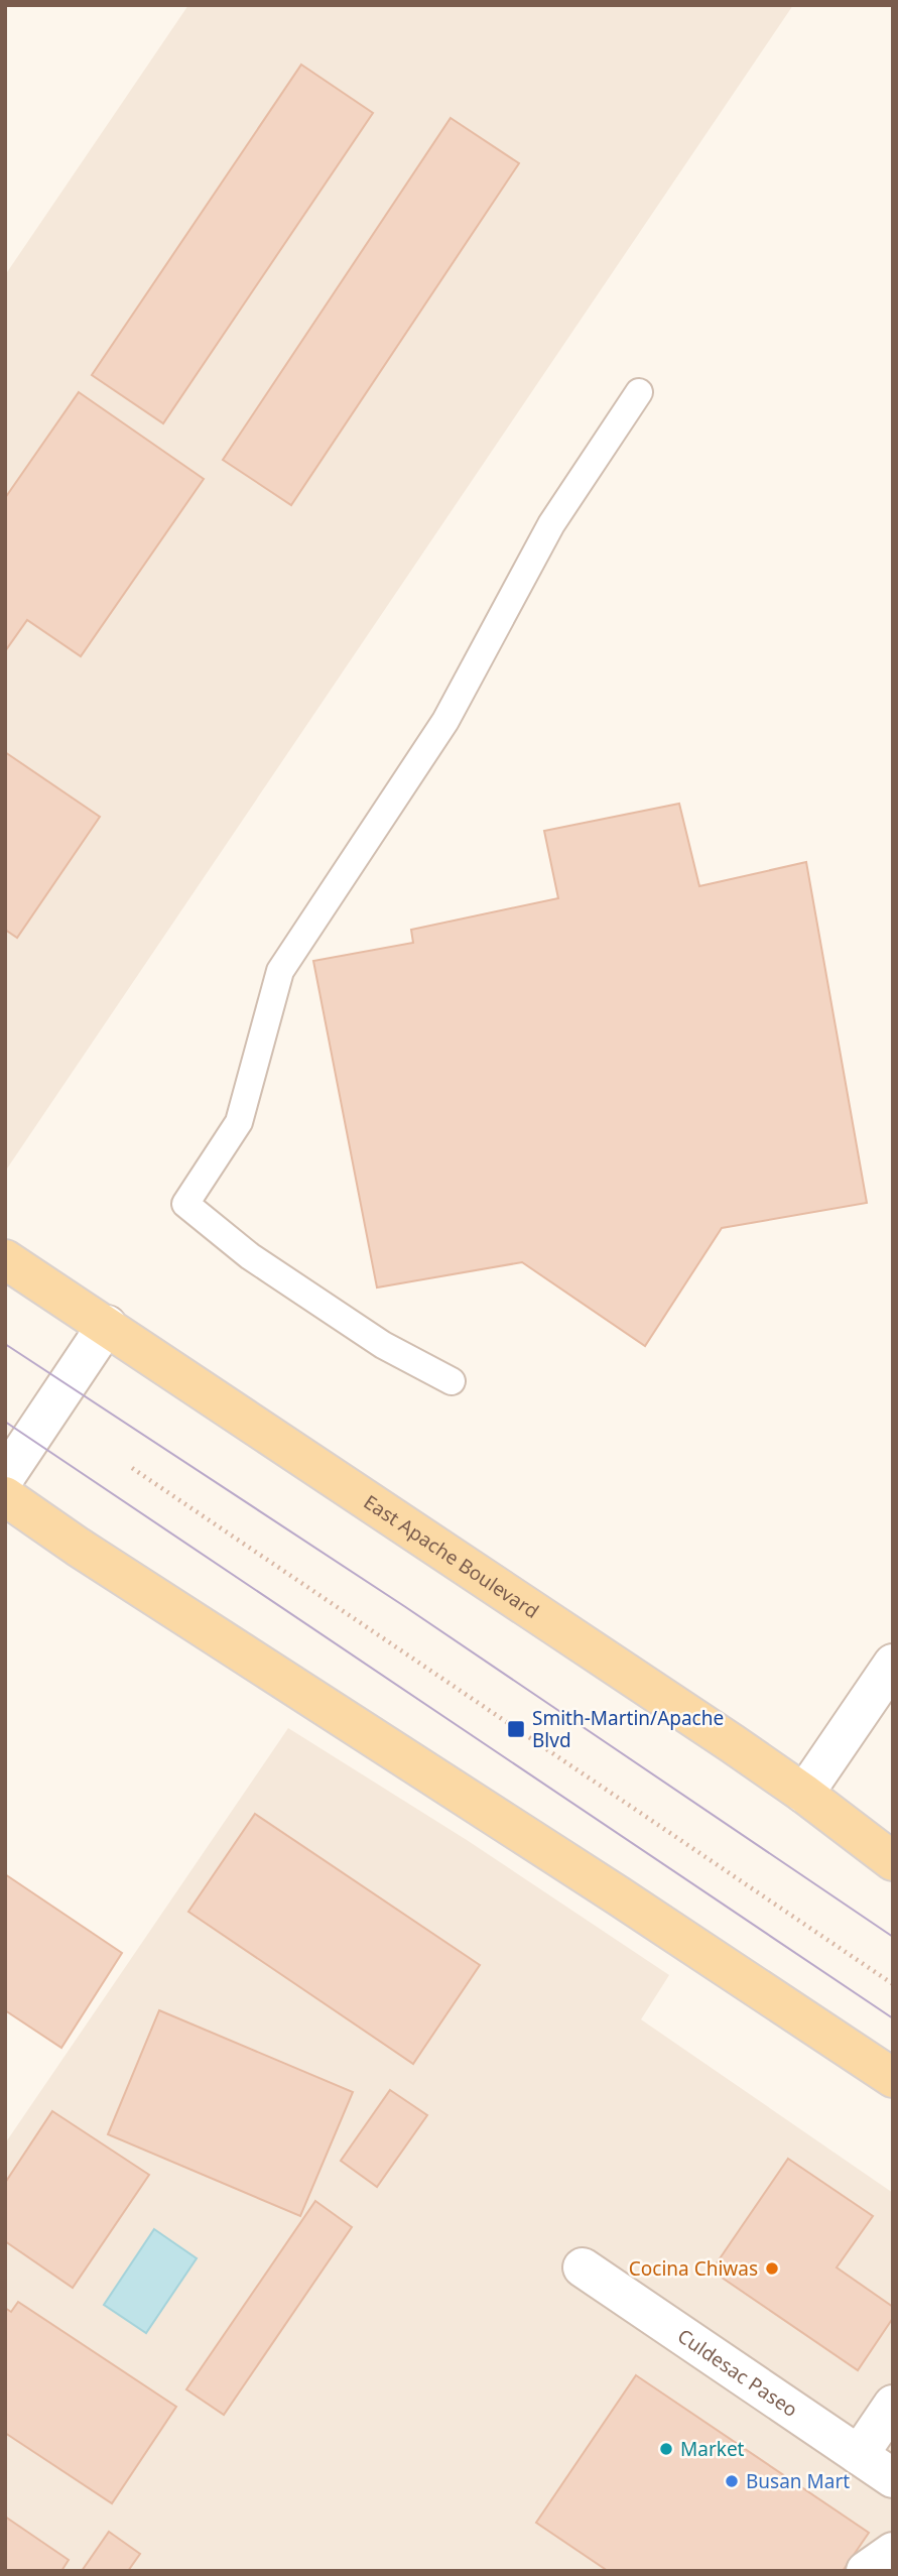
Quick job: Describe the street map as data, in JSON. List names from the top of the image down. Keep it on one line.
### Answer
{"streets":{"main road":["East Apache Boulevard"],"street":["Culdesac Paseo"]},"places":{"transit":["Smith-Martin/Apache Blvd"],"other":["Cocina Chiwas","Market","Busan Mart"]}}
